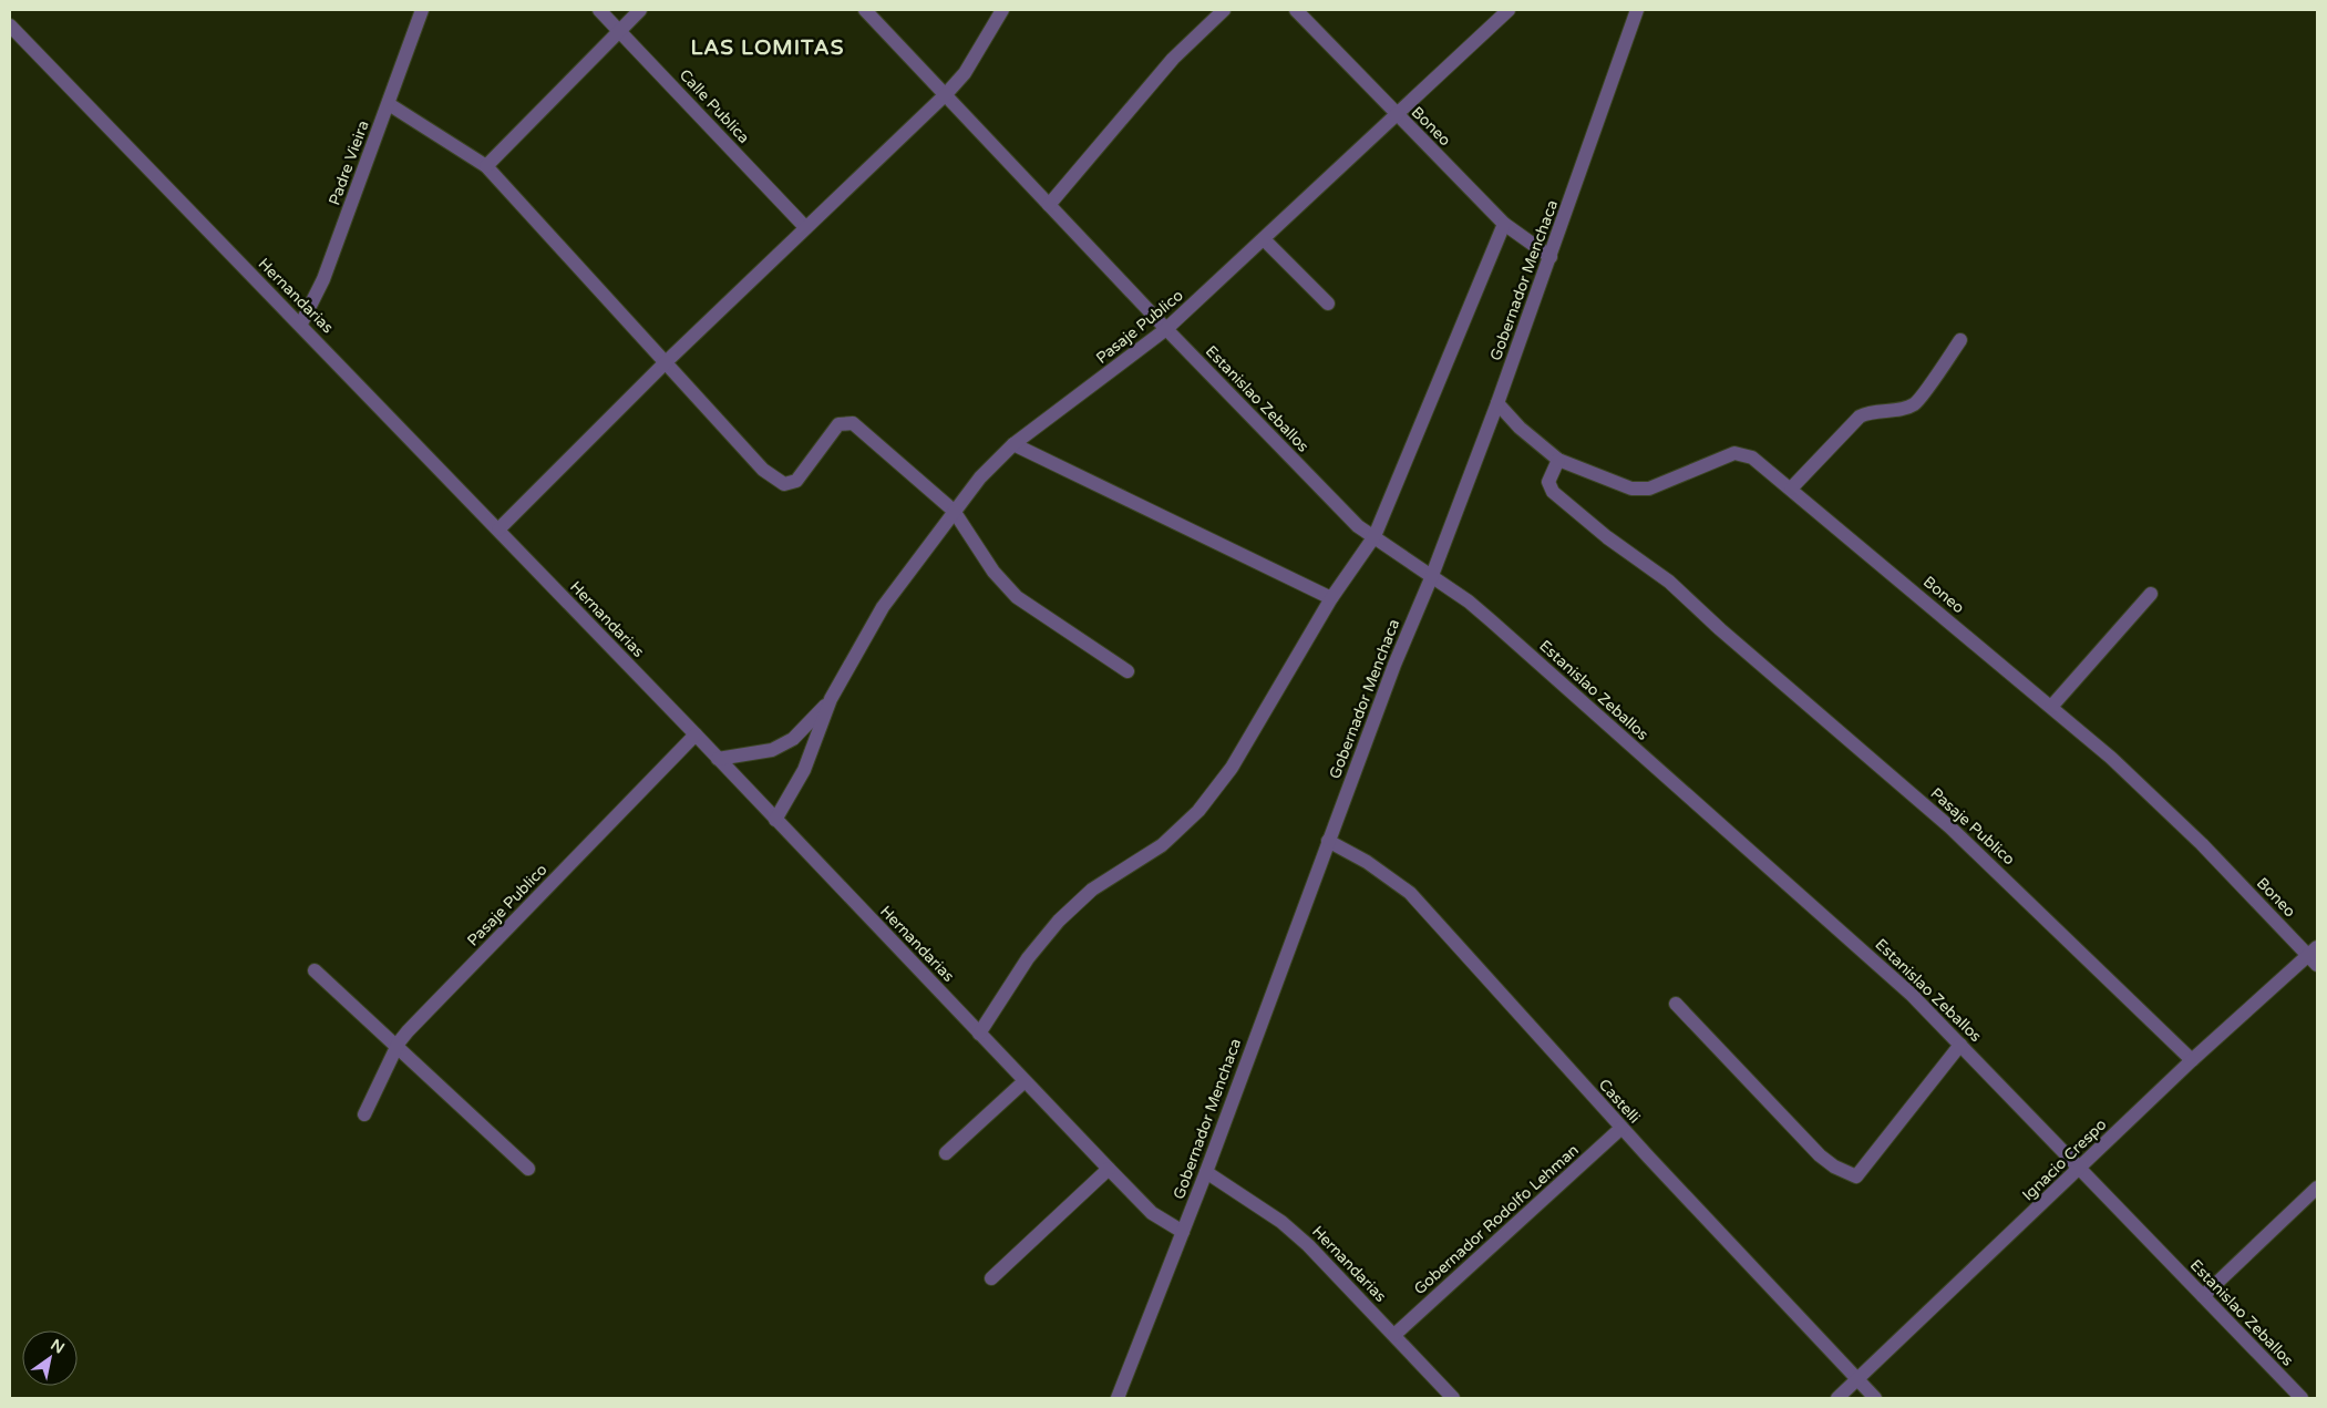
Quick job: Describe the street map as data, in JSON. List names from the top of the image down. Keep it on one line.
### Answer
{"streets":{"street":["Calle Publica","Boneo","Padre Vieira","Gobernador Menchaca","Hernandarias","Pasaje Publico","Estanislao Zeballos","Castelli","Ignacio Crespo","Gobernador Rodolfo Lehman"]},"crossings":[["Boneo","Gobernador Menchaca"],["Boneo","Pasaje Publico"],["Boneo","Ignacio Crespo"],["Padre Vieira","Hernandarias"],["Gobernador Menchaca","Hernandarias"],["Gobernador Menchaca","Estanislao Zeballos"],["Gobernador Menchaca","Castelli"],["Hernandarias","Pasaje Publico"],["Hernandarias","Gobernador Rodolfo Lehman"],["Pasaje Publico","Estanislao Zeballos"],["Pasaje Publico","Ignacio Crespo"],["Estanislao Zeballos","Ignacio Crespo"],["Castelli","Ignacio Crespo"],["Castelli","Gobernador Rodolfo Lehman"]],"districts":["LAS LOMITAS"],"north":"top right"}
